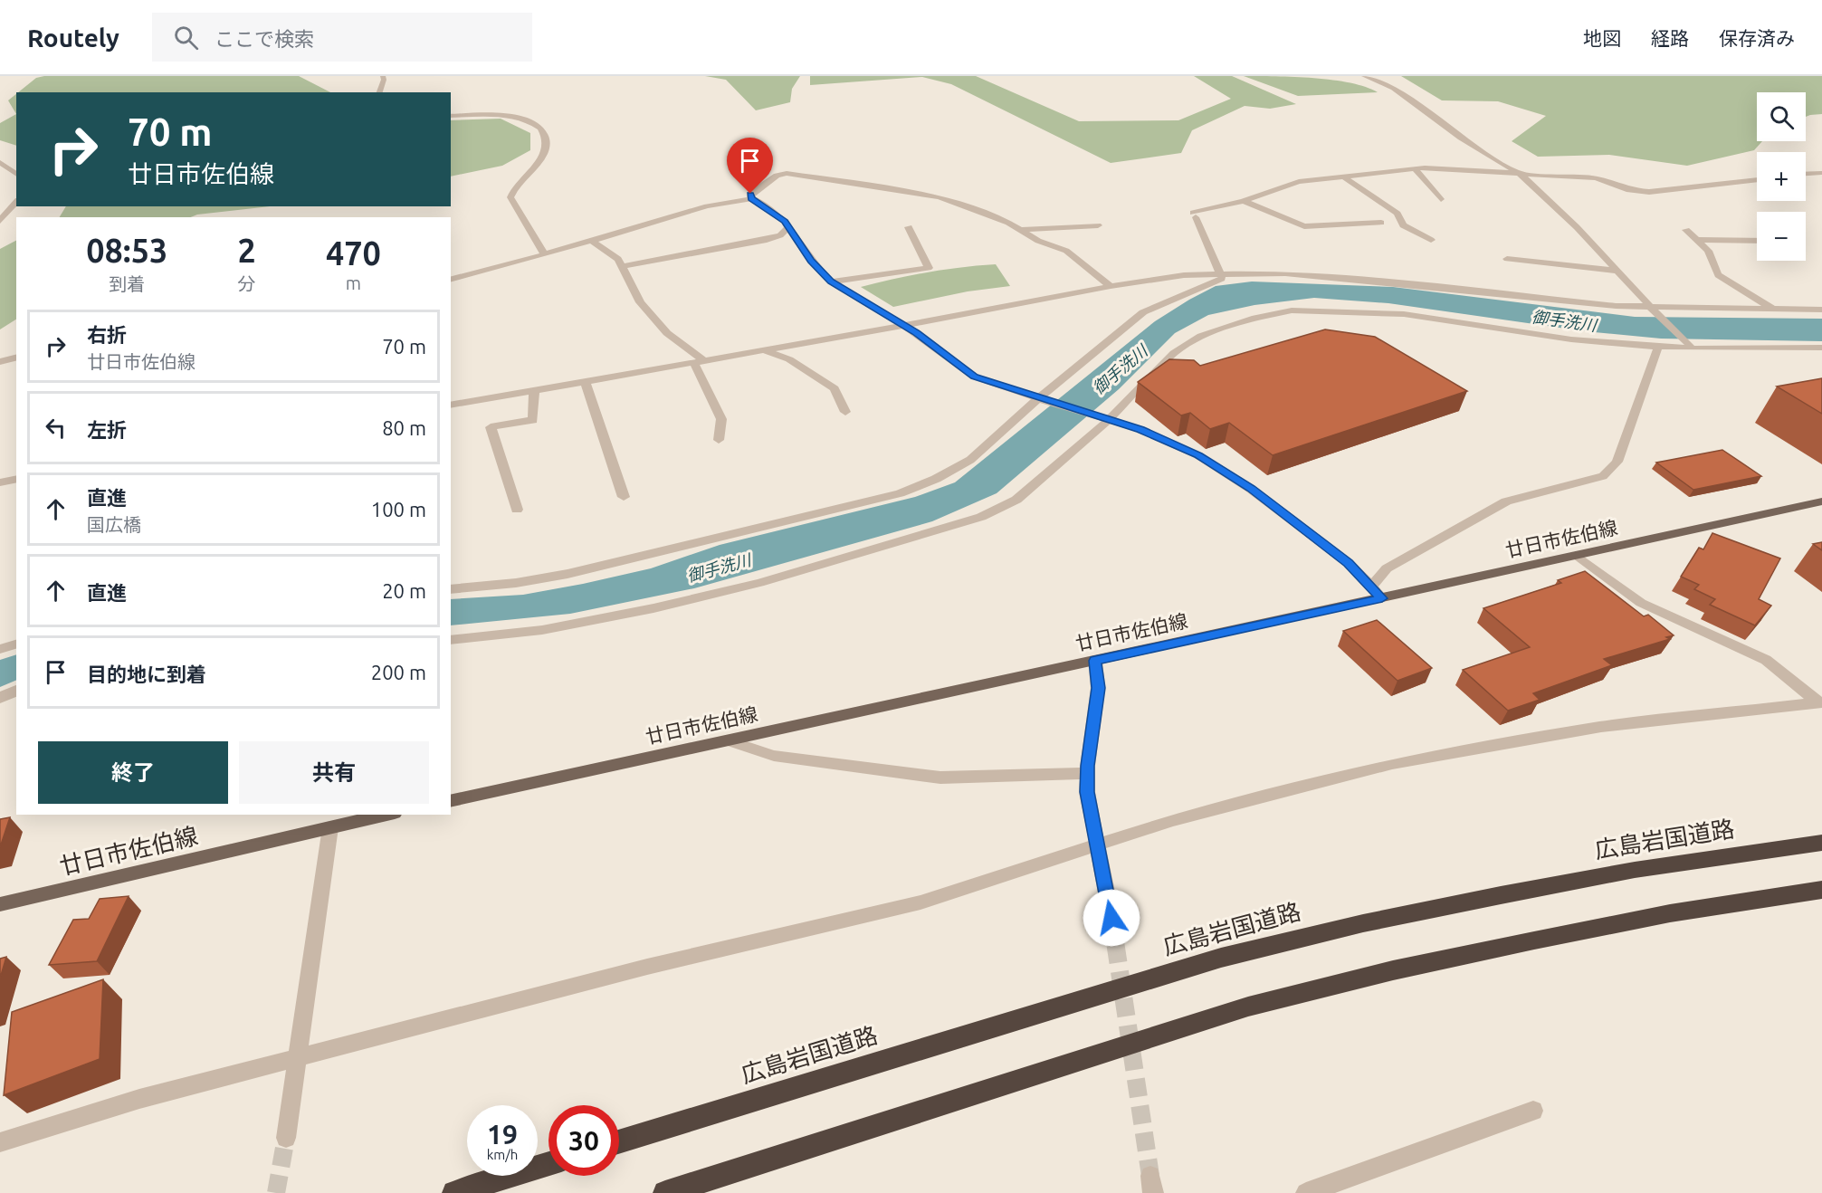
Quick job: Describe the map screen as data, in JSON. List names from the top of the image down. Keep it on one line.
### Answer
{"streets":{"highway":["広島岩国道路"],"main road":["廿日市佐伯線"]},"water":["御手洗川"],"page":{"header":"Routely","search":"ここで検索","nav":["地図","経路","保存済み"],"map_buttons":["+","−"],"turn":["70 m","廿日市佐伯線"],"eta":["08:53","到着","2","分","470","m"],"list":[{"name":"右折","note":"廿日市佐伯線","value":"70 m"},{"name":"左折","value":"80 m"},{"name":"直進","note":"国広橋","value":"100 m"},{"name":"直進","value":"20 m"},{"name":"目的地に到着","value":"200 m"}],"buttons":["終了","共有"],"speed":"19 km/h","limit":"30"}}
